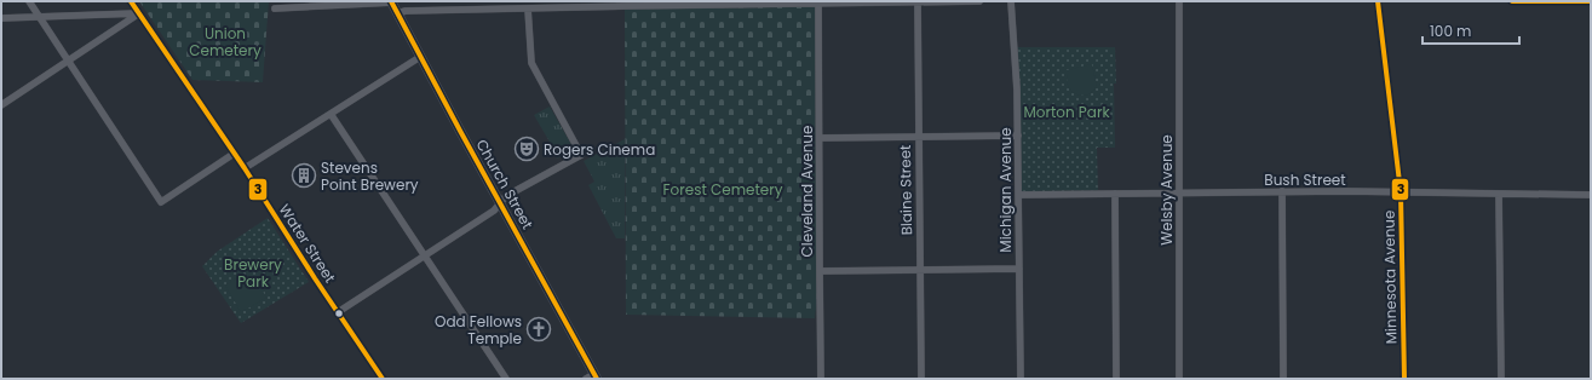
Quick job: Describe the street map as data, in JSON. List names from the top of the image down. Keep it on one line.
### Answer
{"streets":{"main road":["Church Street"],"street":["Bush Street","Blaine Street","Michigan Avenue","Welsby Avenue","Cleveland Avenue","Water Street","Minnesota Avenue"]},"crossings":[["Bush Street","Michigan Avenue"],["Bush Street","Welsby Avenue"],["Bush Street","Minnesota Avenue"]],"parks":["Union Cemetery","Morton Park","Forest Cemetery","Brewery Park"],"places":{"theatre":["Rogers Cinema"],"building":["Stevens Point Brewery"],"church":["Odd Fellows Temple"]},"lines":["transit line 3"],"scale_bar":"100 m"}
